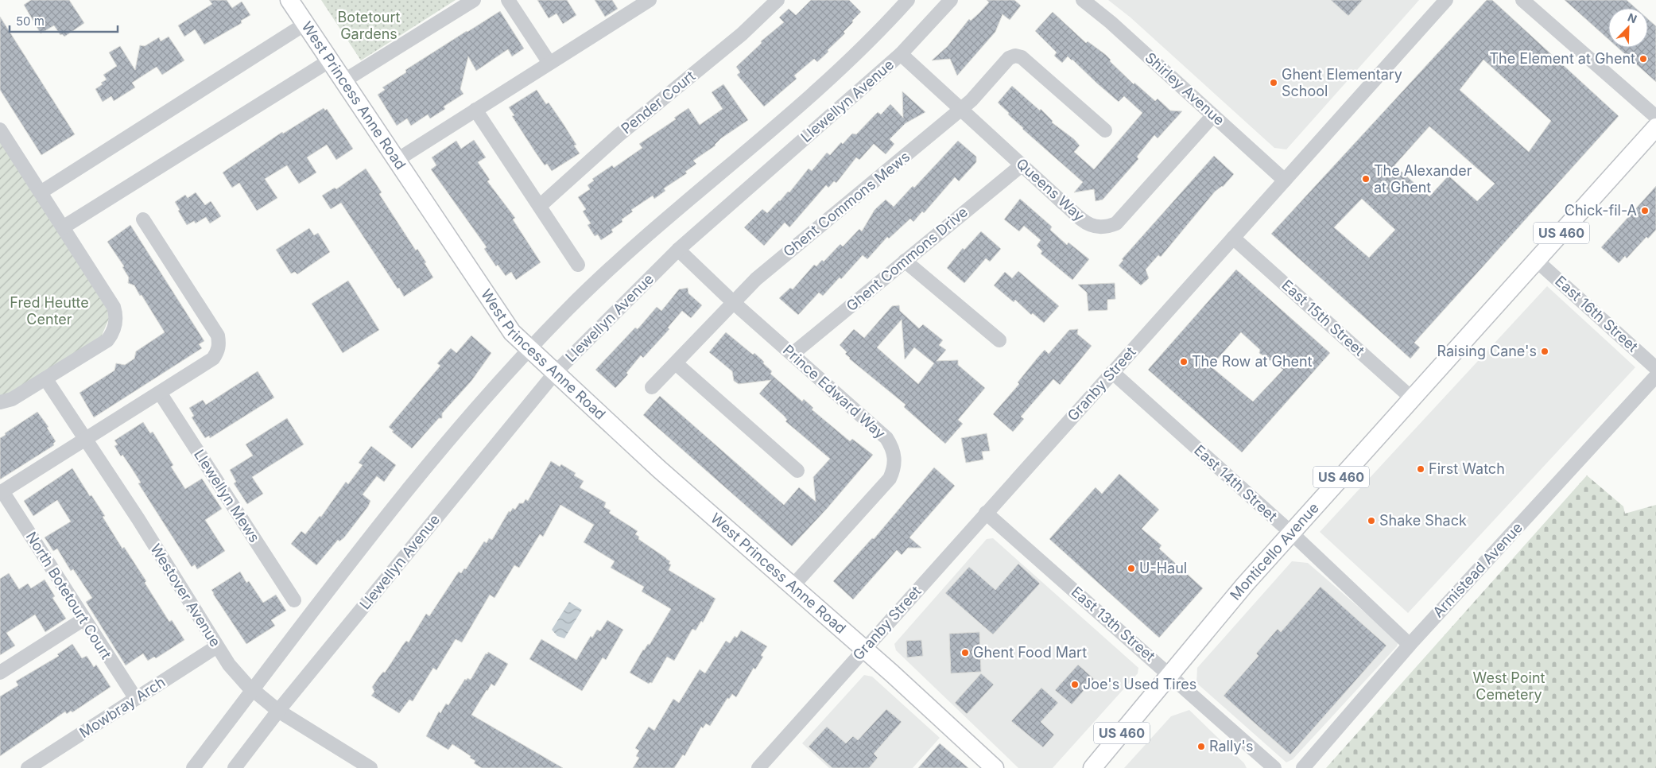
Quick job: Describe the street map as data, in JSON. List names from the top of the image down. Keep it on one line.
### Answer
{"streets":{"main road":["West Princess Anne Road","US 460","Monticello Avenue"],"street":["Shirley Avenue","Llewellyn Avenue","Pender Court","Queens Way","Ghent Commons Mews","Ghent Commons Drive","East 16th Street","East 15th Street","Granby Street","Prince Edward Way","East 14th Street","Llewellyn Mews","Armistead Avenue","North Botetourt Court","Westover Avenue","East 13th Street","Mowbray Arch"]},"crossings":[["Shirley Avenue","Queens Way"],["Shirley Avenue","Granby Street"],["West Princess Anne Road","Llewellyn Avenue"],["West Princess Anne Road","Granby Street"],["West Princess Anne Road","Prince Edward Way"],["Llewellyn Avenue","Queens Way"],["Llewellyn Avenue","Prince Edward Way"],["Llewellyn Avenue","Westover Avenue"],["Queens Way","Ghent Commons Mews"],["Queens Way","Ghent Commons Drive"],["Ghent Commons Mews","Prince Edward Way"],["Ghent Commons Drive","Prince Edward Way"],["East 16th Street","Monticello Avenue"],["East 15th Street","Granby Street"],["East 15th Street","Monticello Avenue"],["Granby Street","East 14th Street"],["Granby Street","East 13th Street"],["East 14th Street","Monticello Avenue"],["East 14th Street","Armistead Avenue"],["Monticello Avenue","East 13th Street"],["North Botetourt Court","Mowbray Arch"],["Westover Avenue","Mowbray Arch"]],"parks":["Botetourt Gardens","Fred Heutte Center","West Point Cemetery"],"places":["The Element at Ghent","Ghent Elementary School","The Alexander at Ghent","Chick-fil-A","Raising Cane's","The Row at Ghent","First Watch","Shake Shack","U-Haul","Ghent Food Mart","Joe's Used Tires","Rally's"],"scale_bar":"50 m","north":"top right"}
